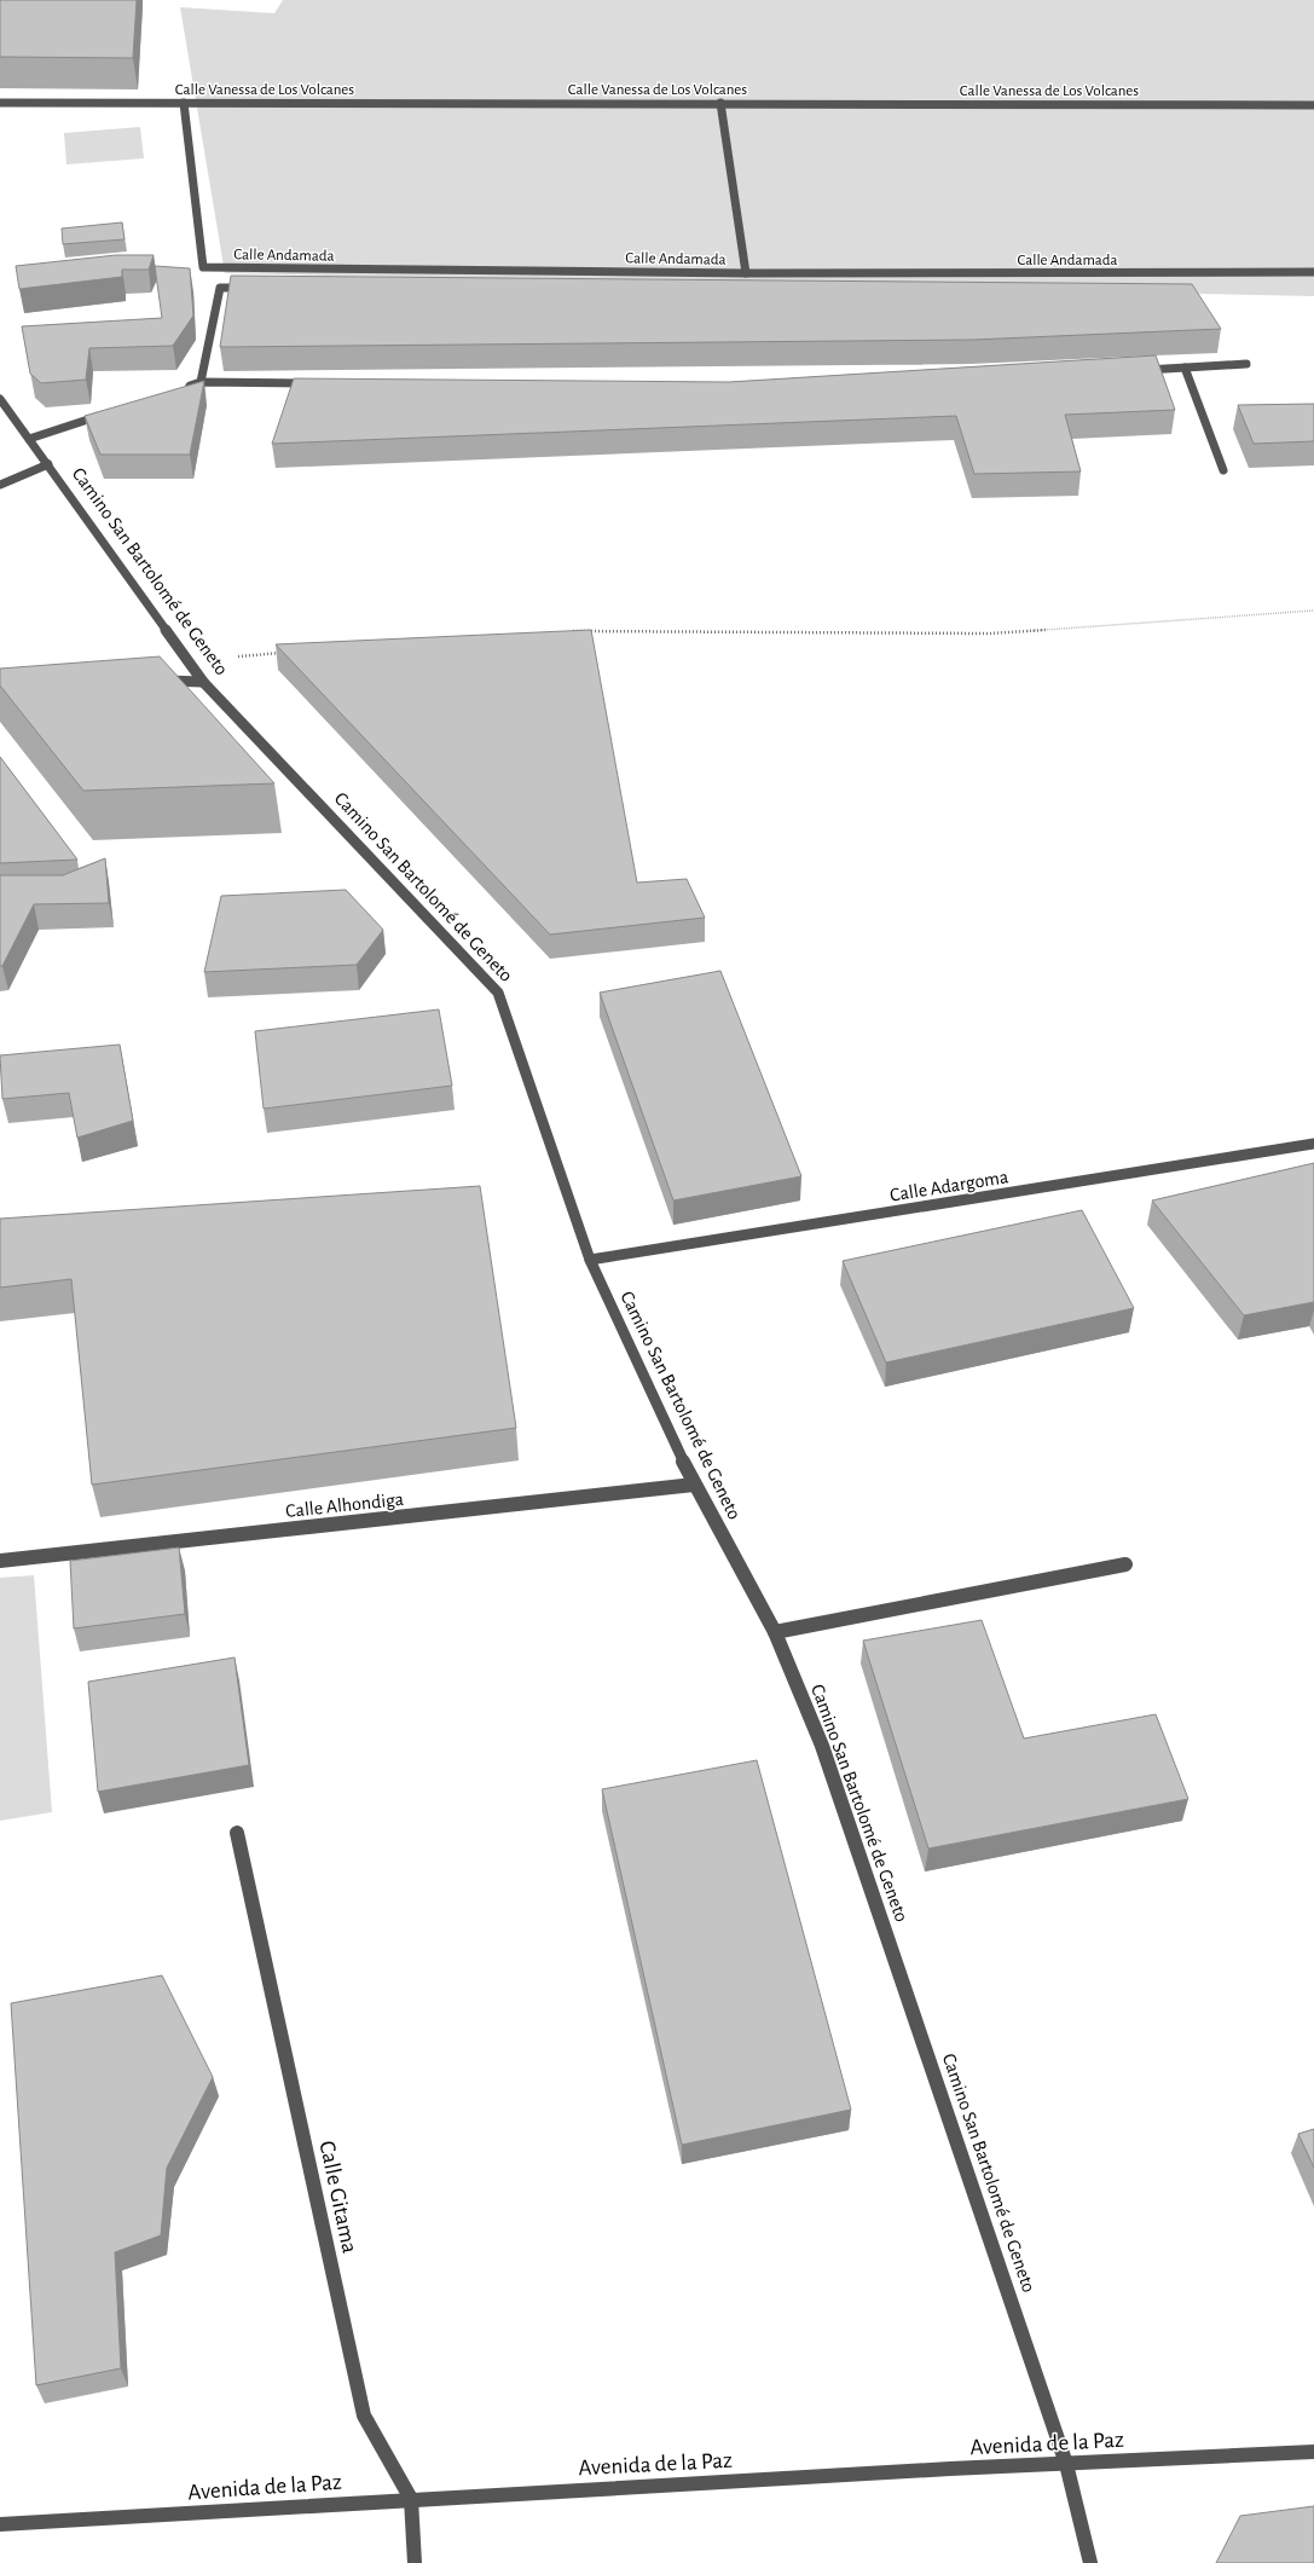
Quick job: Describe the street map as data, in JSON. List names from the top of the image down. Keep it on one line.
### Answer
{"streets":{"street":["Calle Vanessa de Los Volcanes","Calle Andamada","Camino San Bartolomé de Geneto","Calle Adargoma","Calle Alhondiga","Calle Gitama","Avenida de la Paz"]},"crossings":[["Calle Vanessa de Los Volcanes","Calle Andamada"],["Camino San Bartolomé de Geneto","Calle Adargoma"],["Camino San Bartolomé de Geneto","Calle Alhondiga"],["Camino San Bartolomé de Geneto","Avenida de la Paz"],["Calle Gitama","Avenida de la Paz"]]}
